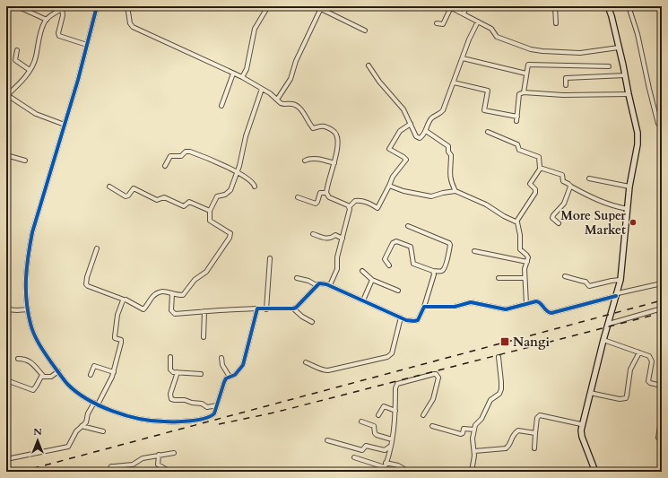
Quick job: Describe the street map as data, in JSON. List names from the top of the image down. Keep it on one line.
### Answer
{"places":{"other":["More Super Market"],"transit":["Nangi"]},"north":"top"}
